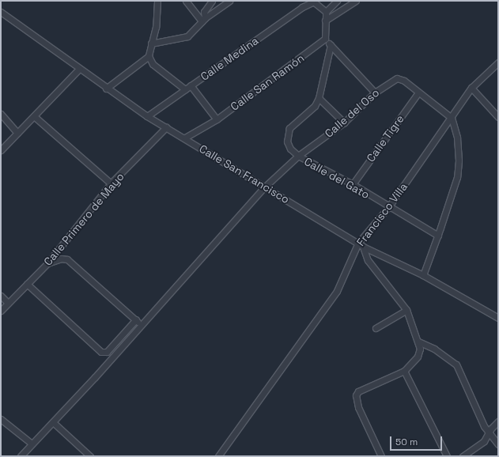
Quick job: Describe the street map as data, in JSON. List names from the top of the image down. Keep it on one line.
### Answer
{"streets":{"street":["Calle Medina","Calle San Ramón","Calle del Oso","Calle Tigre","Calle San Francisco","Calle del Gato","Francisco Villa","Calle Primero de Mayo"]},"crossings":[["Calle Medina","Calle San Francisco"],["Calle San Ramón","Calle San Francisco"],["Calle del Oso","Calle Tigre"],["Calle del Oso","Calle San Francisco"],["Calle del Oso","Calle del Gato"],["Calle Tigre","Calle del Gato"],["Calle San Francisco","Francisco Villa"],["Calle San Francisco","Calle Primero de Mayo"],["Calle del Gato","Francisco Villa"]],"scale_bar":"50 m"}
